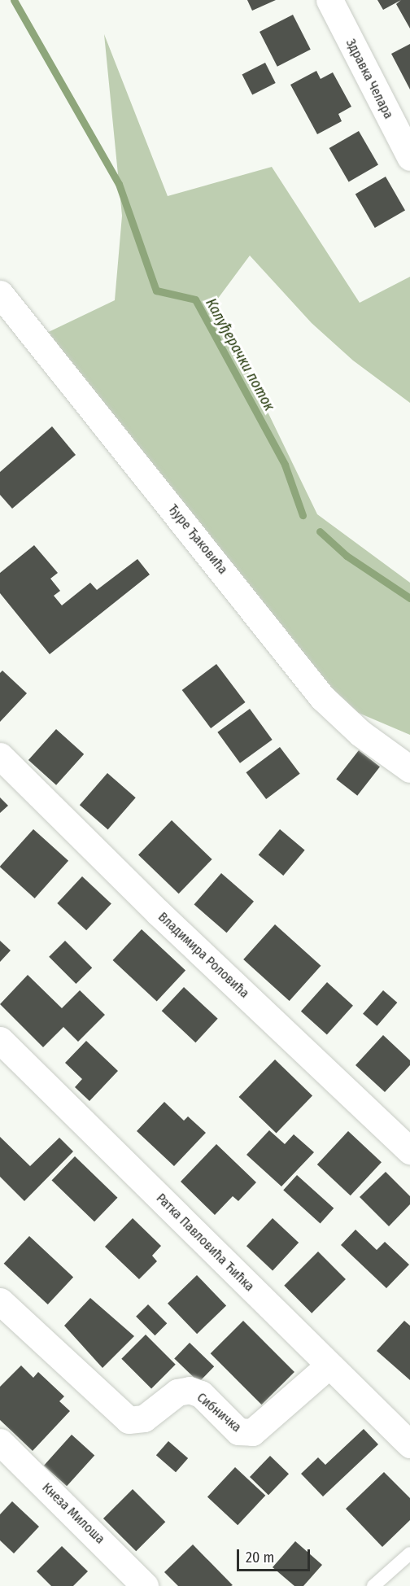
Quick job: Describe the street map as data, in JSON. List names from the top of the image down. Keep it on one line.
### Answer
{"streets":{"street":["Здравка Челара","Ђуре Ђаковића","Владимира Роловића","Ратка Павловића Ћићка","Сибничка","Кнеза Милоша"]},"crossings":[["Ратка Павловића Ћићка","Сибничка"]],"water":["Калуђерачки поток"],"scale_bar":"20 m"}
